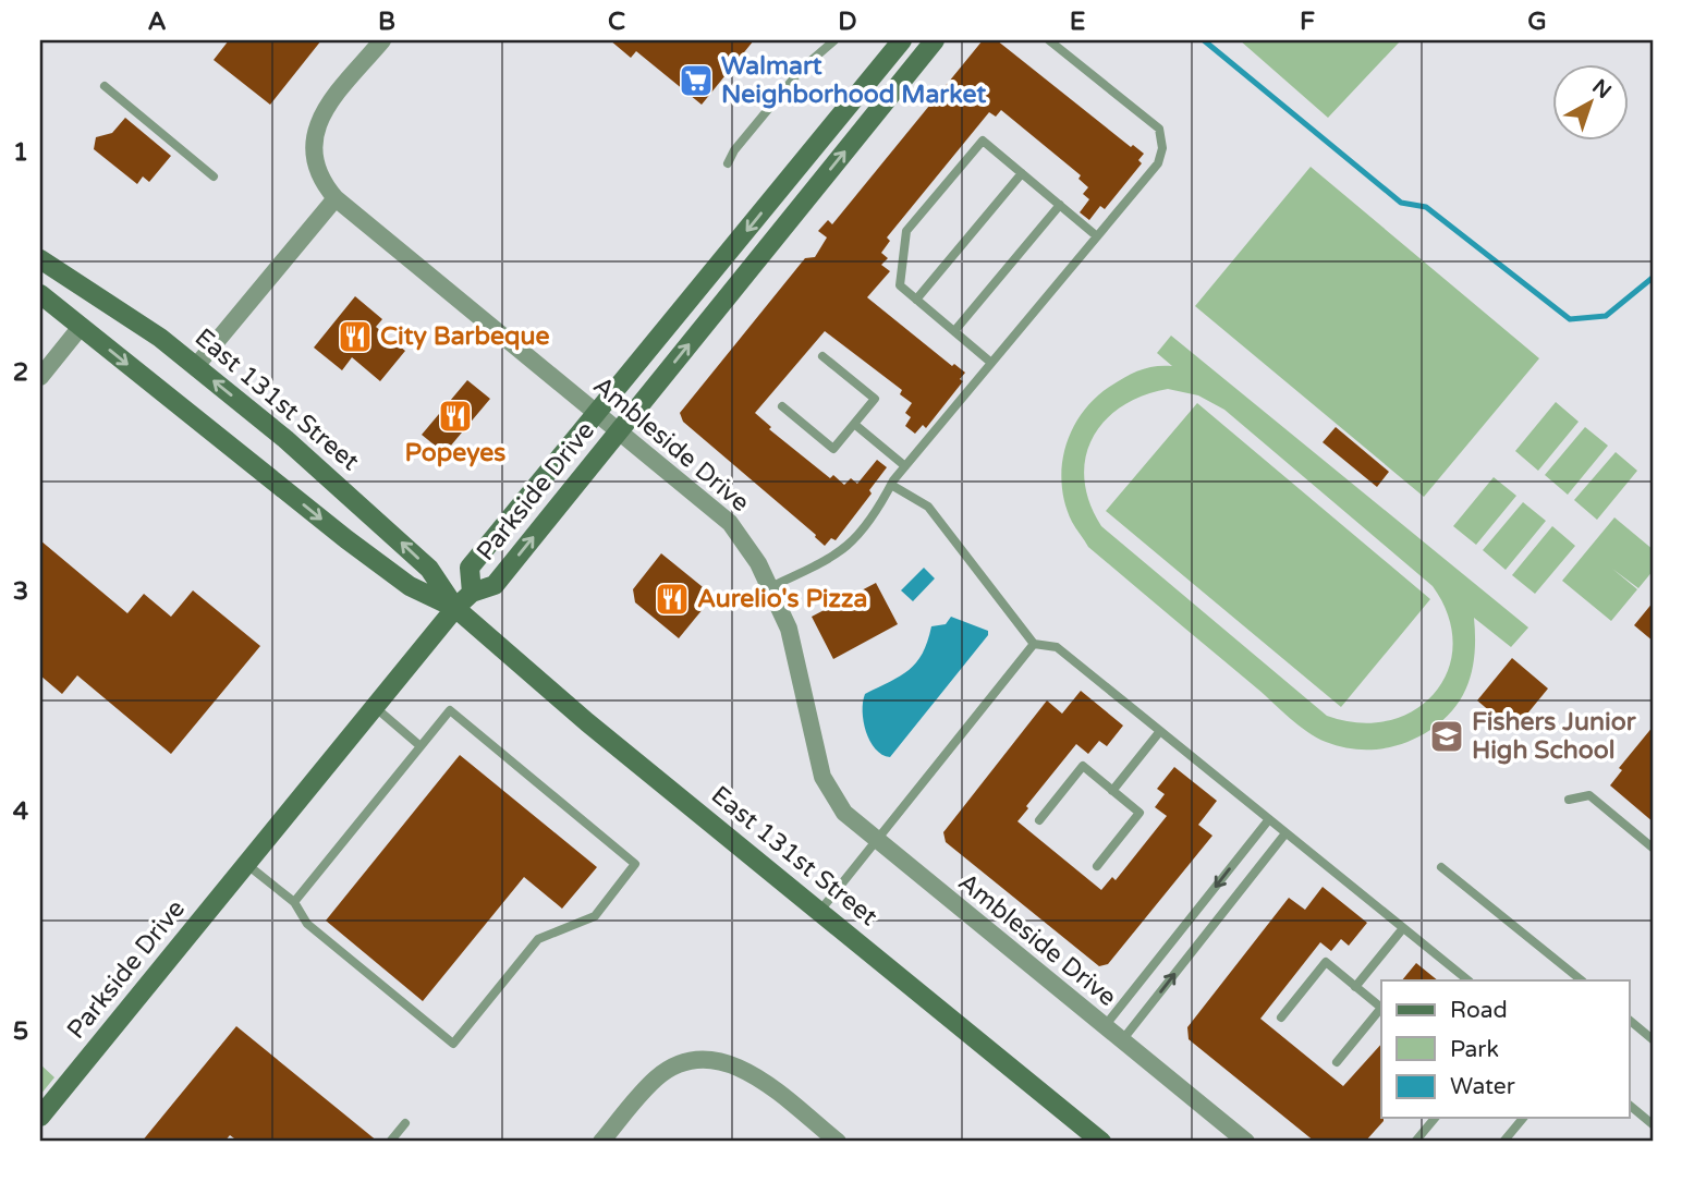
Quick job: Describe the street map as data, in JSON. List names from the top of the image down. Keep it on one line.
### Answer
{"streets":{"street":["East 131st Street","Ambleside Drive","Parkside Drive"]},"crossings":[["East 131st Street","Parkside Drive"],["Ambleside Drive","Parkside Drive"]],"places":{"supermarket":["Walmart Neighborhood Market"],"restaurant":["City Barbeque","Popeyes","Aurelio's Pizza"],"school or university":["Fishers Junior High School"]},"legend":["Road","Park","Water"],"north":"top right","grid":{"columns":["A","B","C","D","E","F","G"],"rows":["1","2","3","4","5"]}}
